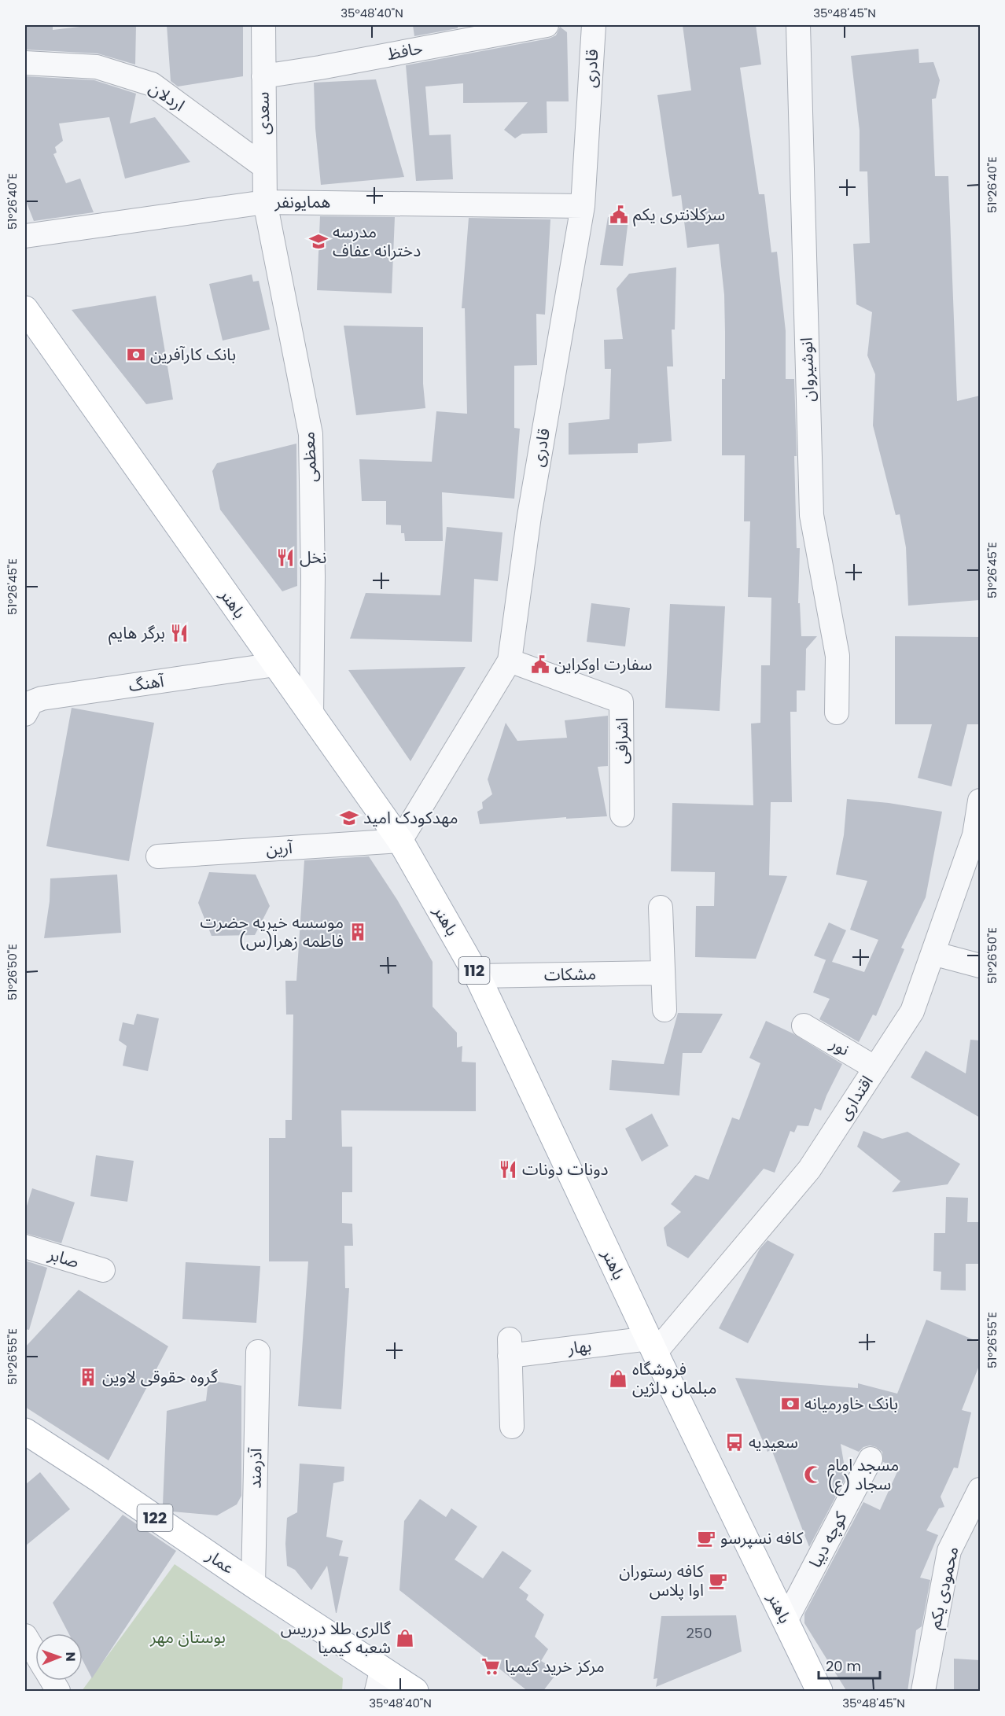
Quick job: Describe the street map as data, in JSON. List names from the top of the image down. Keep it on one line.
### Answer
{"streets":{"main road":["باهنر","112","122","عمار"],"street":["حافظ","قادری","اردلان","سعدی","همایونفر","انوشیروان","معظمی","آهنگ","اشرافی","آرین","مشکات","نور","اقتداری","صابر","بهار","آذرمند","کوچه دیبا","محمودی یکم"]},"crossings":[["حافظ","سعدی"],["قادری","همایونفر"],["قادری","باهنر"],["قادری","اشرافی"],["قادری","آرین"],["اردلان","سعدی"],["سعدی","همایونفر"],["سعدی","معظمی"],["همایونفر","معظمی"],["معظمی","باهنر"],["باهنر","آهنگ"],["باهنر","آرین"],["باهنر","مشکات"],["باهنر","اقتداری"],["باهنر","بهار"],["باهنر","کوچه دیبا"],["نور","اقتداری"],["اقتداری","بهار"],["آذرمند","عمار"]],"parks":["بوستان مهر"],"places":{"public building":["سرکلانتری یکم","سفارت اوکراین"],"school or university":["مدرسه دخترانه عفاف","مهدکودک امید"],"bank":["بانک کارآفرین","بانک خاورمیانه"],"restaurant":["نخل","برگر هایم","دونات دونات"],"building":["موسسه خیریه حضرت فاطمه زهرا(س)","گروه حقوقی لاوین"],"shop":["فروشگاه مبلمان دلژین","گالرى طلا درريس شعبه كيميا"],"bus stop":["سعیدیه"],"mosque":["مسجد امام سجاد (ع)"],"cafe":["کافه نسپرسو","کافه رستوران اوا پلاس"],"supermarket":["مرکز خرید کیمیا"]},"house_numbers":["250"],"scale_bar":"20 m","north":"right","coordinates":["35°48'40\"N","35°48'45\"N","51°26'40\"E","51°26'45\"E","51°26'50\"E","51°26'55\"E"]}
